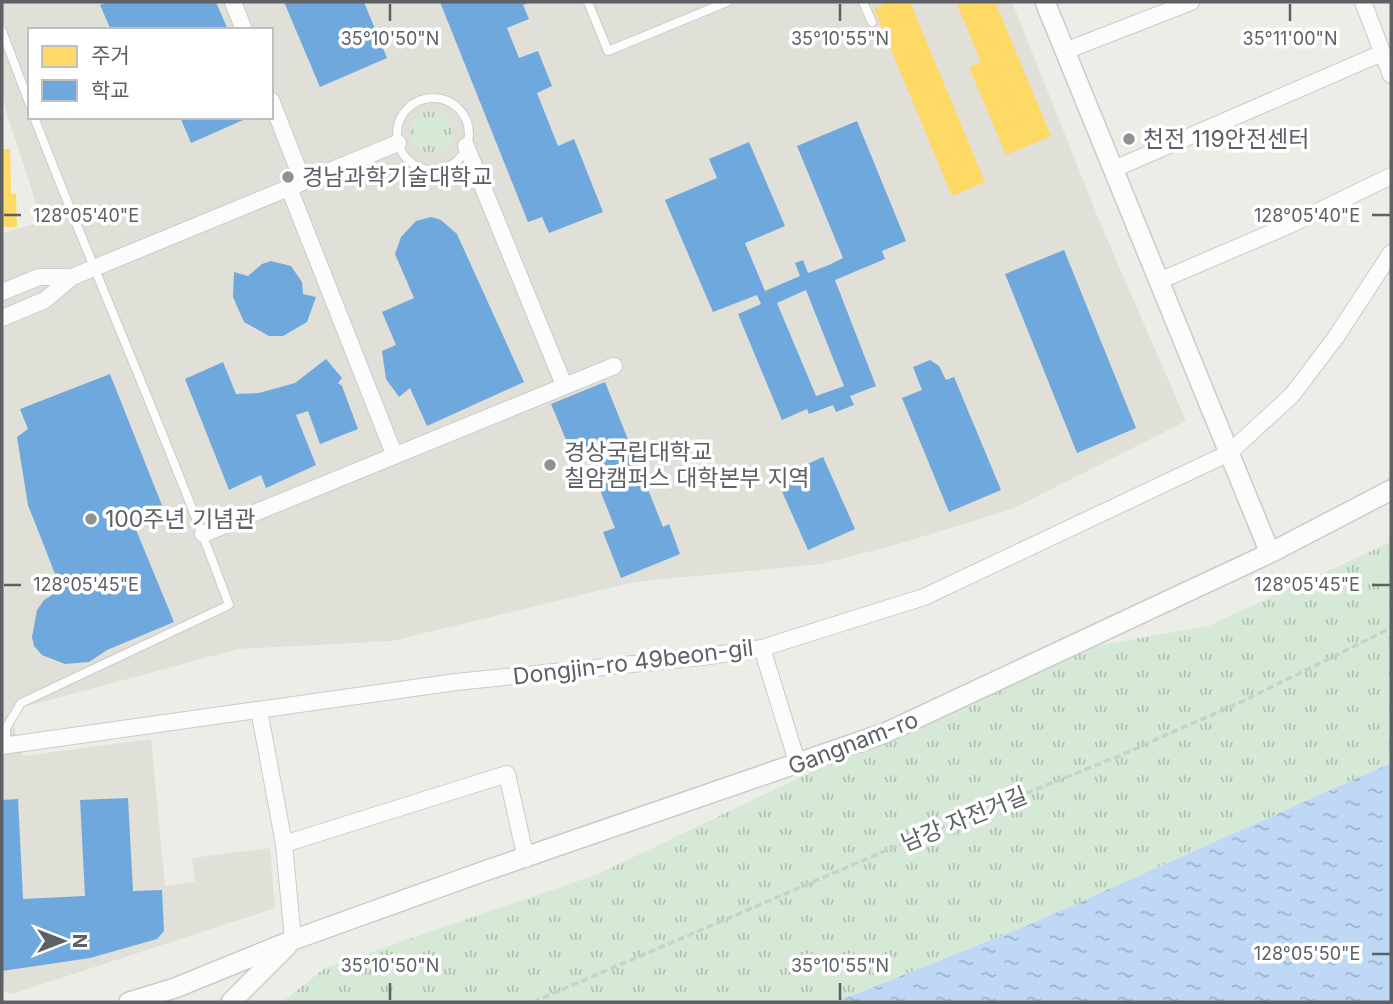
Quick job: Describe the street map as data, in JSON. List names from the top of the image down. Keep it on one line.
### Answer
{"streets":{"street":["Dongjin-ro 49beon-gil","Gangnam-ro"],"path":["남강 자전거길"]},"places":["천전 119안전센터","경남과학기술대학교","경상국립대학교 칠암캠퍼스 대학본부 지역","100주년 기념관"],"legend":["주거","학교"],"north":"right","coordinates":["35°10'50\"N","35°10'55\"N","35°11'00\"N","128°05'40\"E","128°05'45\"E","128°05'50\"E"]}
